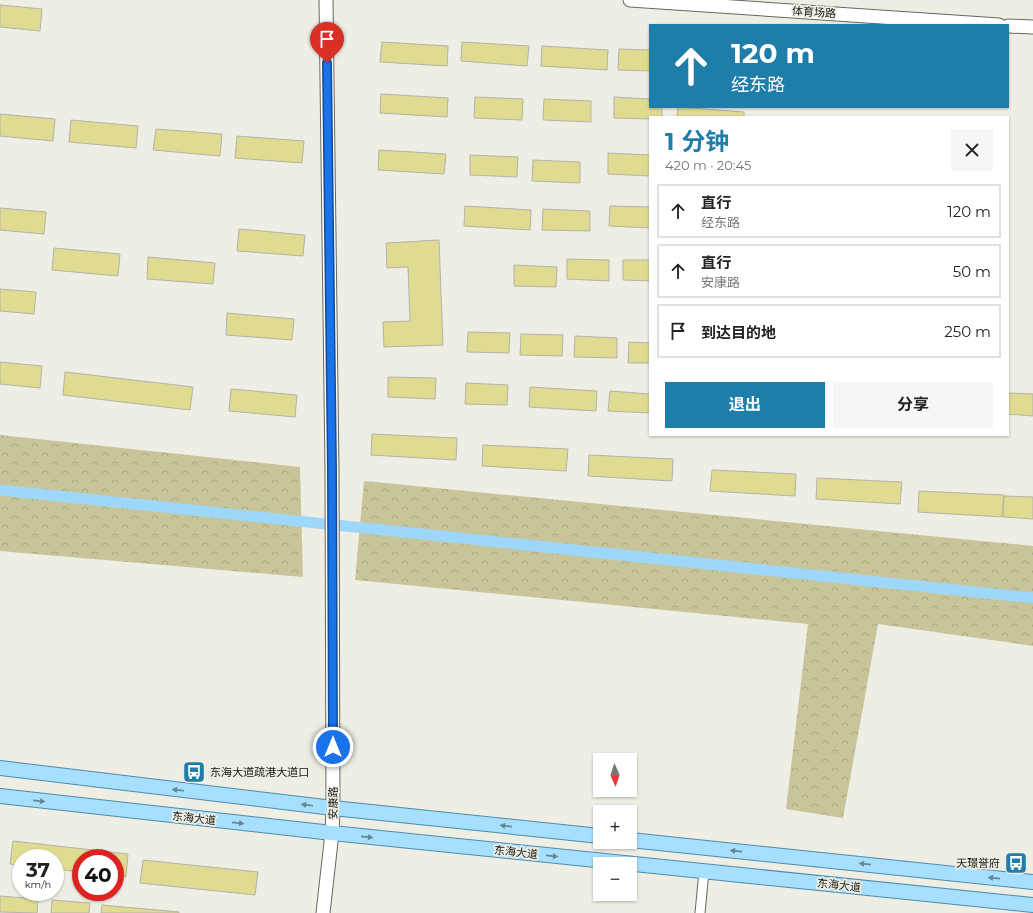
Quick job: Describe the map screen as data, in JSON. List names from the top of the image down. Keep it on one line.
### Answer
{"streets":{"main road":["东海大道"],"street":["体育场路","安康路"]},"crossings":[["安康路","东海大道"]],"places":{"bus stop":["东海大道疏港大道口","天璟誉府"]},"north":"bottom","page":{"turn":["120 m","经东路"],"heading":["1 分钟","420 m · 20:45"],"list":[{"name":"直行","note":"经东路","value":"120 m"},{"name":"直行","note":"安康路","value":"50 m"},{"name":"到达目的地","value":"250 m"}],"buttons":["退出","分享"],"map_buttons":["+","−"],"speed":"37 km/h","limit":"40"}}
